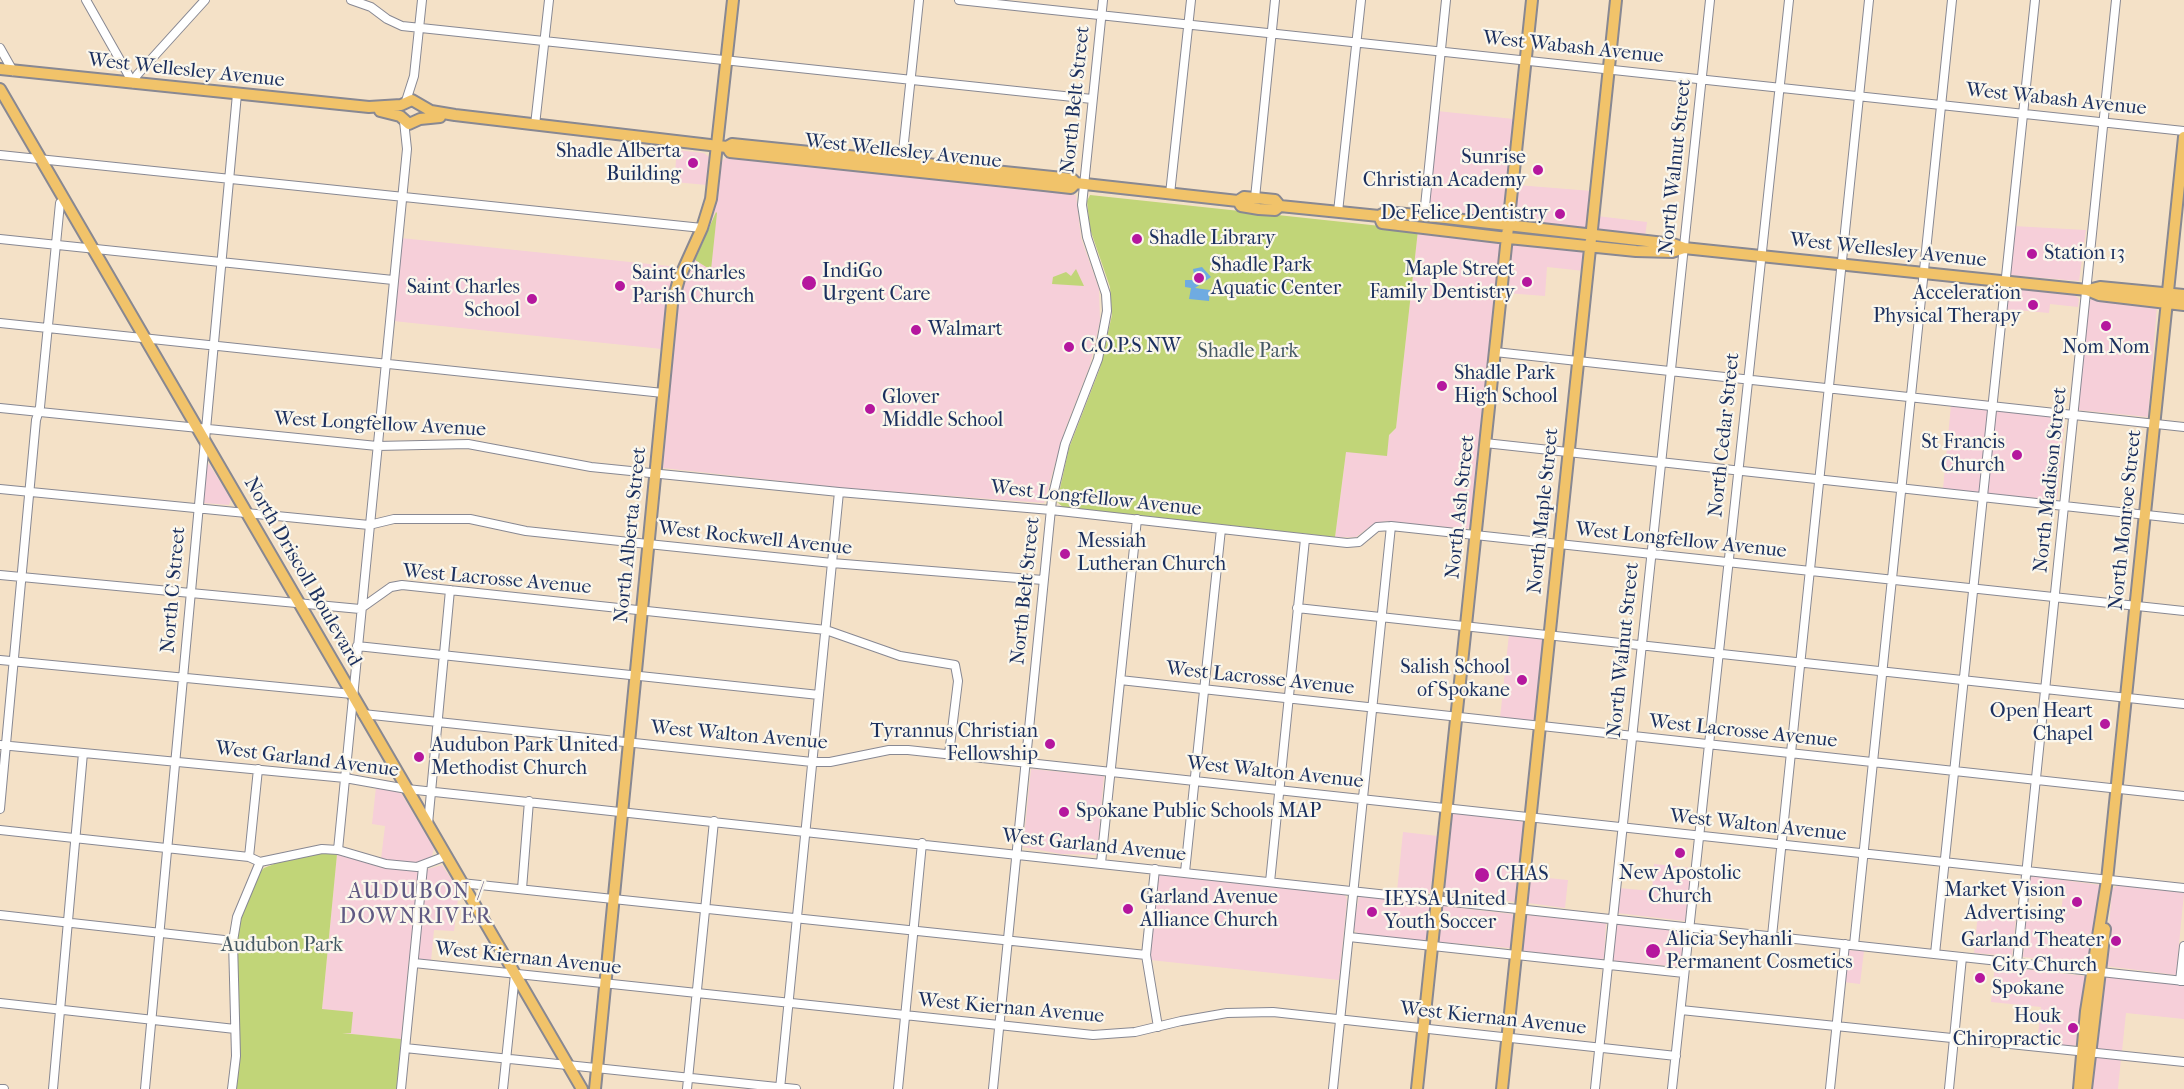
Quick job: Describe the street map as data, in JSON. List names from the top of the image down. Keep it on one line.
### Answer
{"streets":{"main road":["West Wellesley Avenue","North Ash Street","North Maple Street","North Monroe Street","North Alberta Street","North Driscoll Boulevard"],"street":["West Wabash Avenue","North Belt Street","North Walnut Street","West Longfellow Avenue","North Cedar Street","North Madison Street","West Rockwell Avenue","West Lacrosse Avenue","North C Street","West Walton Avenue","West Garland Avenue","West Kiernan Avenue"]},"crossings":[["West Wabash Avenue","North Belt Street"],["West Wabash Avenue","North Walnut Street"],["West Wabash Avenue","North Cedar Street"],["West Wabash Avenue","North Madison Street"],["West Wabash Avenue","North Ash Street"],["West Wabash Avenue","North Maple Street"],["West Wellesley Avenue","North Belt Street"],["West Wellesley Avenue","North Walnut Street"],["West Wellesley Avenue","North Cedar Street"],["West Wellesley Avenue","North Madison Street"],["West Wellesley Avenue","North Ash Street"],["West Wellesley Avenue","North Maple Street"],["West Wellesley Avenue","North Monroe Street"],["West Wellesley Avenue","North Alberta Street"],["West Wellesley Avenue","North C Street"],["North Belt Street","West Longfellow Avenue"],["North Belt Street","West Rockwell Avenue"],["North Belt Street","West Walton Avenue"],["North Belt Street","West Garland Avenue"],["North Belt Street","West Kiernan Avenue"],["North Walnut Street","West Longfellow Avenue"],["North Walnut Street","West Lacrosse Avenue"],["North Walnut Street","West Walton Avenue"],["North Walnut Street","West Garland Avenue"],["North Walnut Street","West Kiernan Avenue"],["West Longfellow Avenue","North Cedar Street"],["West Longfellow Avenue","North Madison Street"],["West Longfellow Avenue","North Ash Street"],["West Longfellow Avenue","North Maple Street"],["West Longfellow Avenue","North Monroe Street"],["West Longfellow Avenue","North Alberta Street"],["West Longfellow Avenue","North Driscoll Boulevard"],["West Longfellow Avenue","North C Street"],["North Cedar Street","West Lacrosse Avenue"],["North Cedar Street","West Walton Avenue"],["North Cedar Street","West Garland Avenue"],["North Cedar Street","West Kiernan Avenue"],["North Madison Street","West Lacrosse Avenue"],["North Madison Street","West Walton Avenue"],["North Madison Street","West Garland Avenue"],["North Ash Street","West Lacrosse Avenue"],["North Ash Street","West Walton Avenue"],["North Ash Street","West Garland Avenue"],["North Ash Street","West Kiernan Avenue"],["North Maple Street","West Lacrosse Avenue"],["North Maple Street","West Walton Avenue"],["North Maple Street","West Garland Avenue"],["North Maple Street","West Kiernan Avenue"],["North Monroe Street","West Lacrosse Avenue"],["North Monroe Street","West Walton Avenue"],["North Monroe Street","West Garland Avenue"],["North Alberta Street","West Rockwell Avenue"],["North Alberta Street","West Lacrosse Avenue"],["North Alberta Street","West Walton Avenue"],["North Alberta Street","West Garland Avenue"],["North Alberta Street","West Kiernan Avenue"],["West Rockwell Avenue","North Driscoll Boulevard"],["West Rockwell Avenue","North C Street"],["North Driscoll Boulevard","North C Street"],["North Driscoll Boulevard","West Walton Avenue"],["North Driscoll Boulevard","West Garland Avenue"],["North Driscoll Boulevard","West Kiernan Avenue"],["West Lacrosse Avenue","West Walton Avenue"],["North C Street","West Garland Avenue"]],"districts":["AUDUBON / DOWNRIVER"],"parks":["Shadle Park","Audubon Park"],"places":["Shadle Alberta Building","Sunrise Christian Academy","De Felice Dentistry","Shadle Library","Station 13","Shadle Park Aquatic Center","Maple Street Family Dentistry","IndiGo Urgent Care","Saint Charles Parish Church","Saint Charles School","Acceleration Physical Therapy","Nom Nom","Walmart","C.O.P.S NW","Shadle Park High School","Glover Middle School","St Francis Church","Messiah Lutheran Church","Salish School of Spokane","Open Heart Chapel","Tyrannus Christian Fellowship","Audubon Park United Methodist Church","Spokane Public Schools MAP","New Apostolic Church","CHAS","Market Vision Advertising","Garland Avenue Alliance Church","IEYSA United Youth Soccer","Garland Theater","Alicia Seyhanli Permanent Cosmetics","City Church Spokane","Houk Chiropractic"]}
